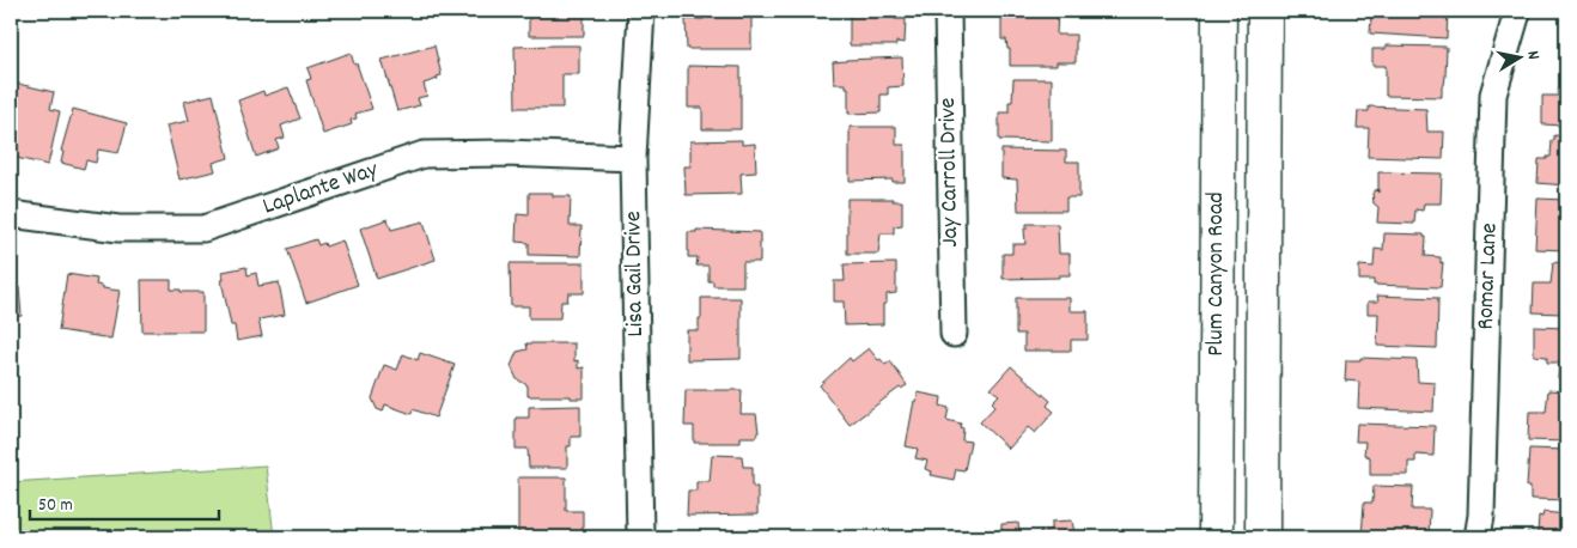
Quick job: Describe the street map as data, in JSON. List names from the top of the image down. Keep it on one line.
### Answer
{"streets":{"main road":["Plum Canyon Road"],"street":["Jay Carroll Drive","Laplante Way","Lisa Gail Drive","Romar Lane"]},"crossings":[["Laplante Way","Lisa Gail Drive"]],"scale_bar":"50 m","north":"right"}
